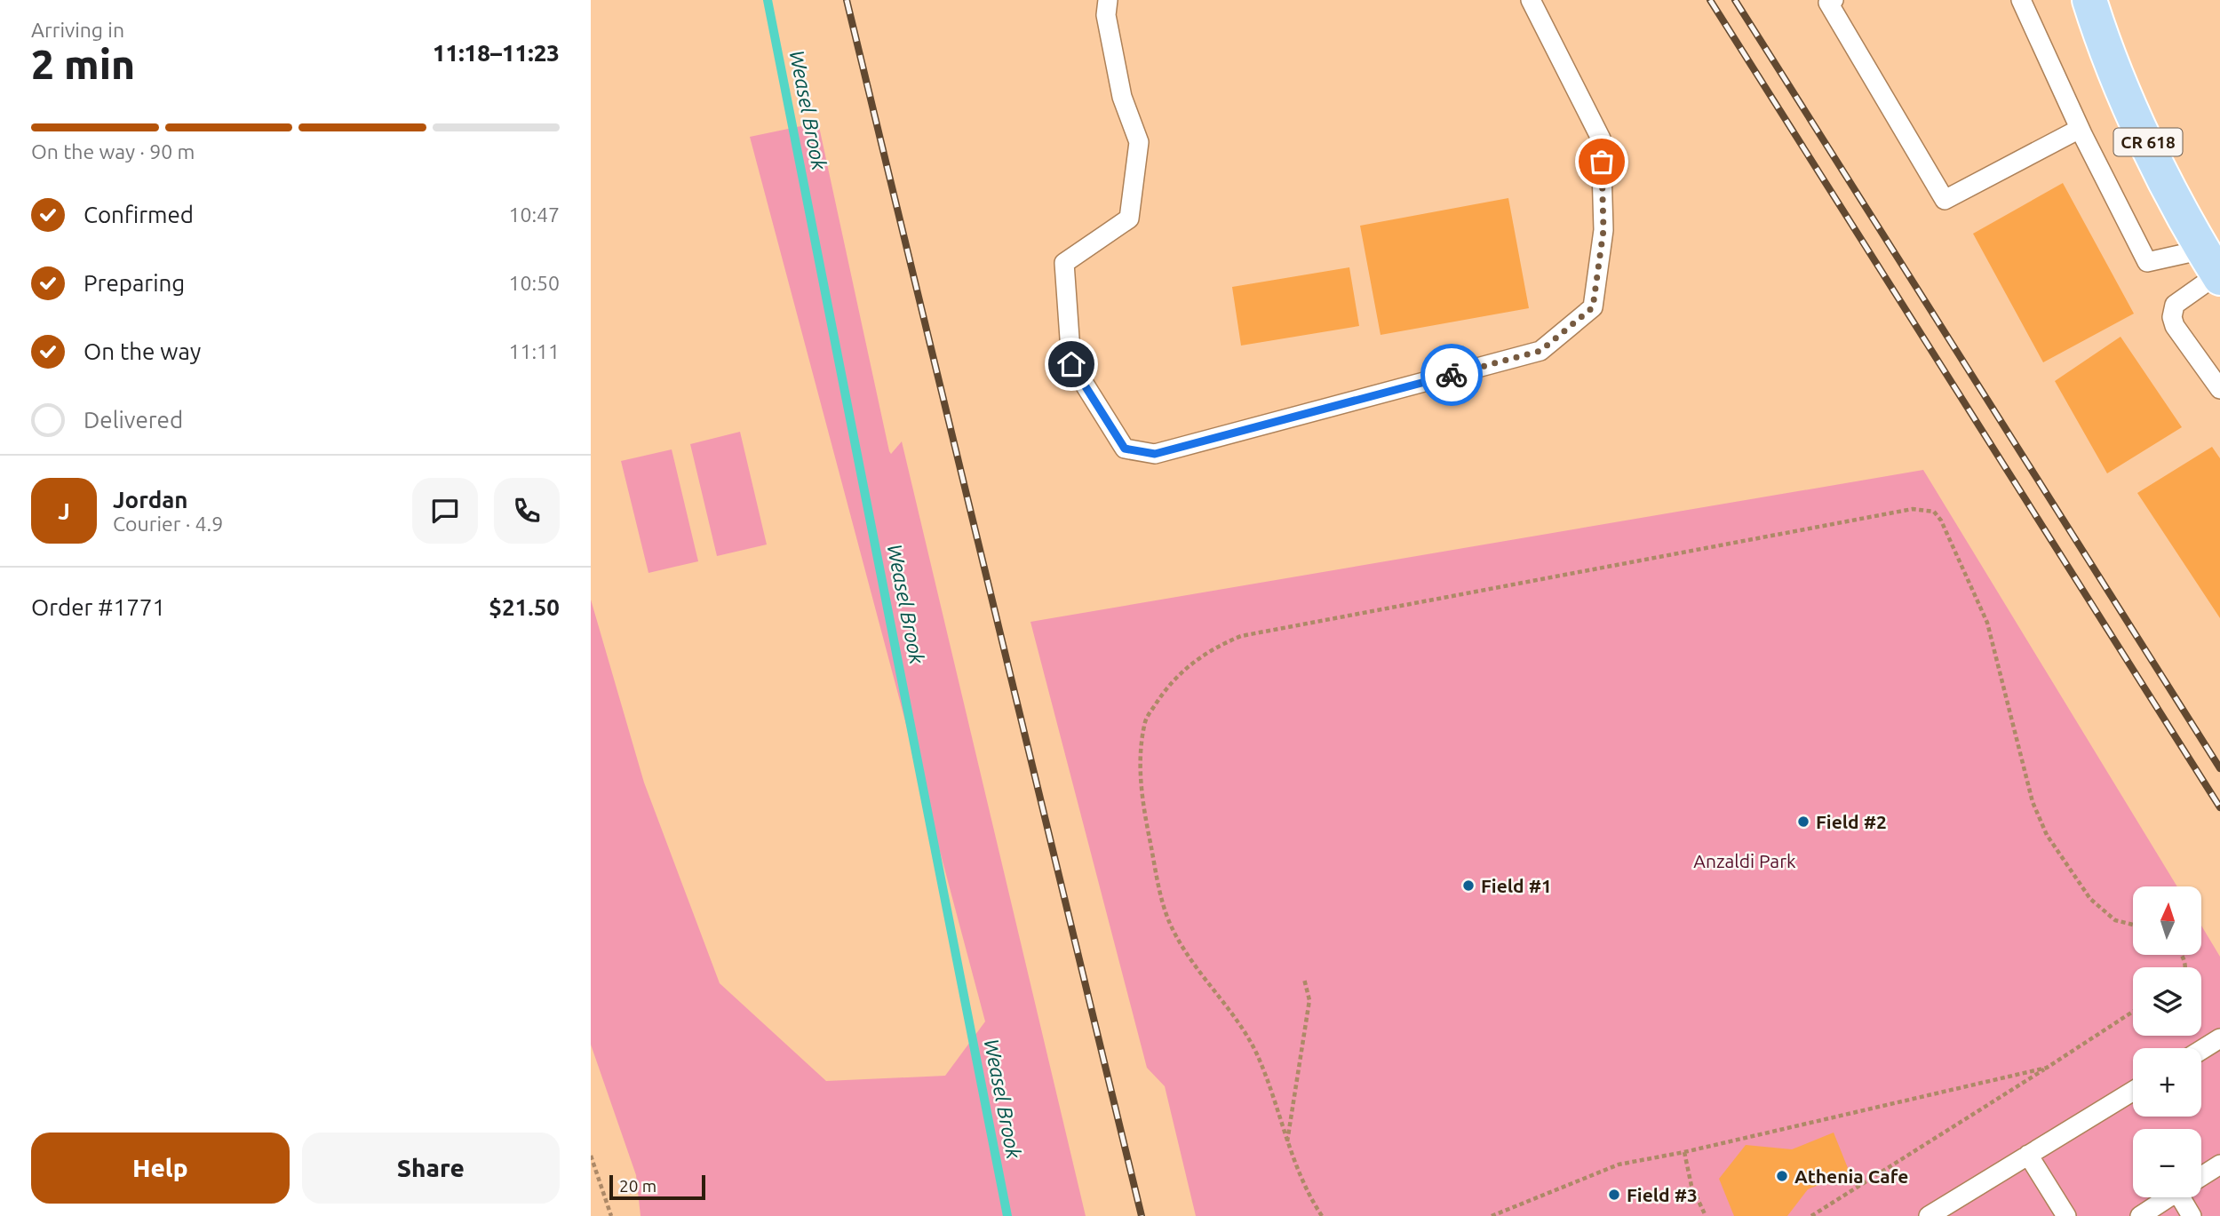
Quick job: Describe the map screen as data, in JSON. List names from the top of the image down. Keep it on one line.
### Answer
{"streets":{"main road":["CR 618"]},"water":["Weasel Brook"],"parks":["Anzaldi Park"],"places":["Field #2","Field #1","Athenia Cafe","Field #3"],"scale_bar":"20 m","north":"top","page":{"heading":["2 min","Arriving in","11:18–11:23"],"panel":["Jordan","Courier · 4.9","Order #1771","$21.50"],"bar":"On the way · 90 m","list":[["Confirmed","10:47"],["Preparing","10:50"],["On the way","11:11"],"Delivered"],"round":"J","map_buttons":["+","−"],"buttons":["Help","Share"],"scale":"20 m"}}
